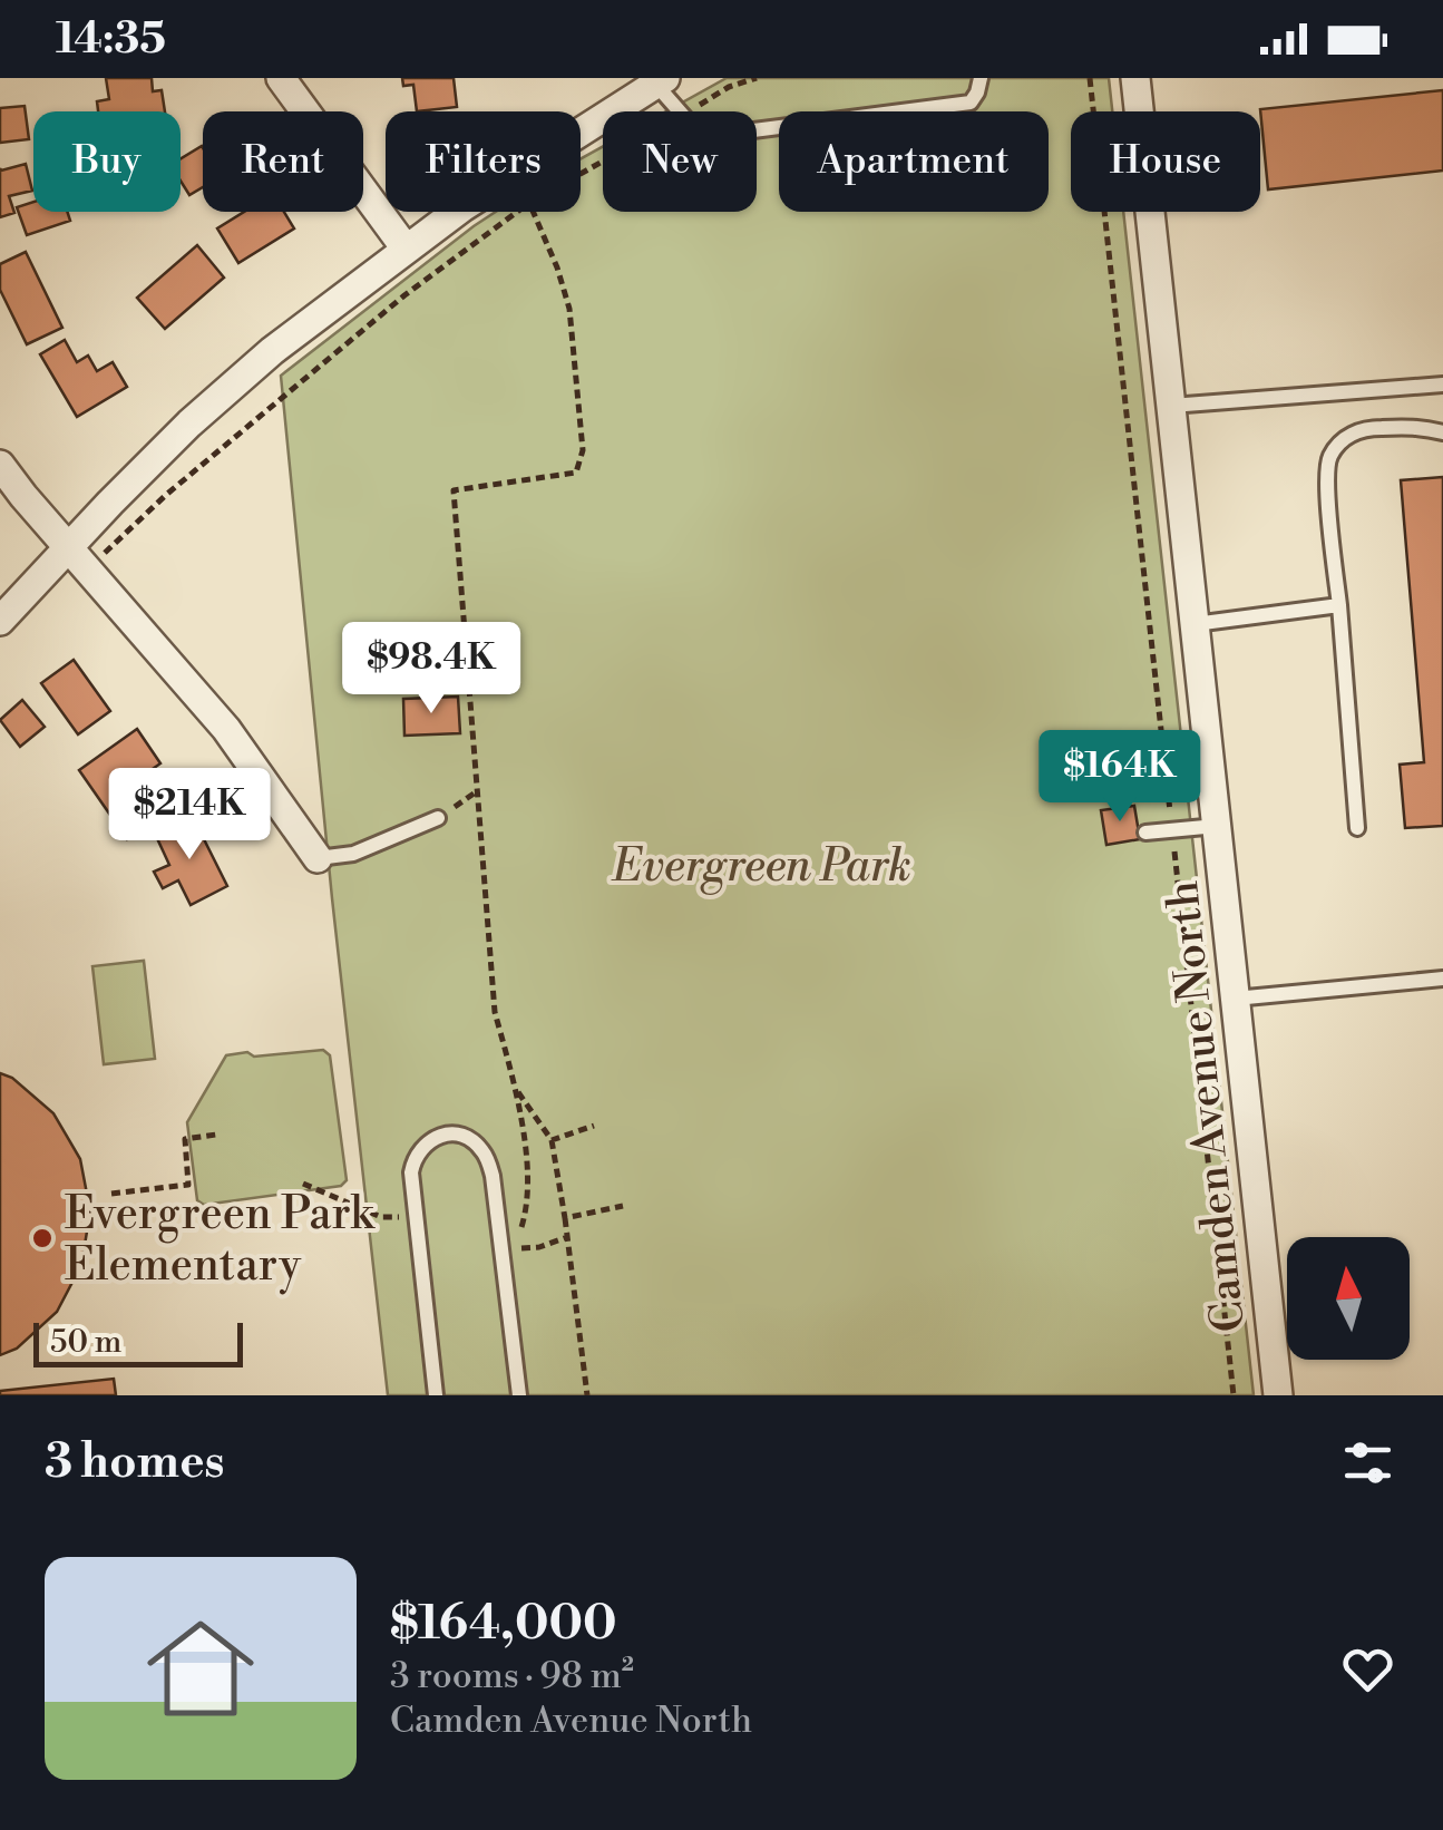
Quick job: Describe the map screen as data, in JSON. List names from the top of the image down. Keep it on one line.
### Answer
{"streets":{"street":["Camden Avenue North"]},"parks":["Evergreen Park"],"places":["Evergreen Park Elementary"],"scale_bar":"50 m","north":"top","page":{"status":"14:35","chip":["Buy","Rent","Filters","New","Apartment","House"],"price":["$98.4K","$164K","$214K"],"scale":"50 m","heading":"3 homes","list":[{"name":"$164,000","note":"3 rooms · 98 m² · Camden Avenue North"}]}}
